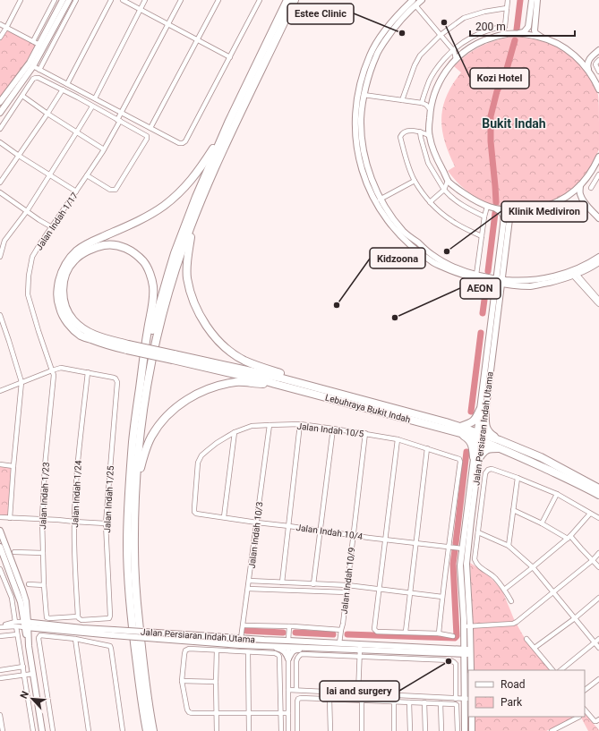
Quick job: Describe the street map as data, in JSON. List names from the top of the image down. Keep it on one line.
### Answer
{"streets":{"highway":["Lebuhraya Bukit Indah"],"main road":["Jalan Persiaran Indah Utama"],"street":["Jalan Indah 1/17","Jalan Indah 10/5","Jalan Indah 1/24","Jalan Indah 1/23","Jalan Indah 1/25","Jalan Indah 10/4","Jalan Indah 10/3","Jalan Indah 10/9"]},"crossings":[["Jalan Indah 1/17","Jalan Indah 1/23"],["Lebuhraya Bukit Indah","Jalan Persiaran Indah Utama"],["Jalan Persiaran Indah Utama","Jalan Indah 10/4"],["Jalan Persiaran Indah Utama","Jalan Indah 10/3"],["Jalan Persiaran Indah Utama","Jalan Indah 10/9"],["Jalan Indah 10/5","Jalan Indah 10/4"],["Jalan Indah 10/5","Jalan Indah 10/3"],["Jalan Indah 10/5","Jalan Indah 10/9"],["Jalan Indah 1/24","Jalan Indah 1/23"],["Jalan Indah 1/24","Jalan Indah 1/25"],["Jalan Indah 1/23","Jalan Indah 1/25"],["Jalan Indah 10/4","Jalan Indah 10/3"],["Jalan Indah 10/4","Jalan Indah 10/9"]],"districts":["Bukit Indah"],"places":["Kozi Hotel","Estee Clinic","Klinik Mediviron","Kidzoona","AEON","lai and surgery"],"legend":["Road","Park"],"scale_bar":"200 m","north":"top left"}
